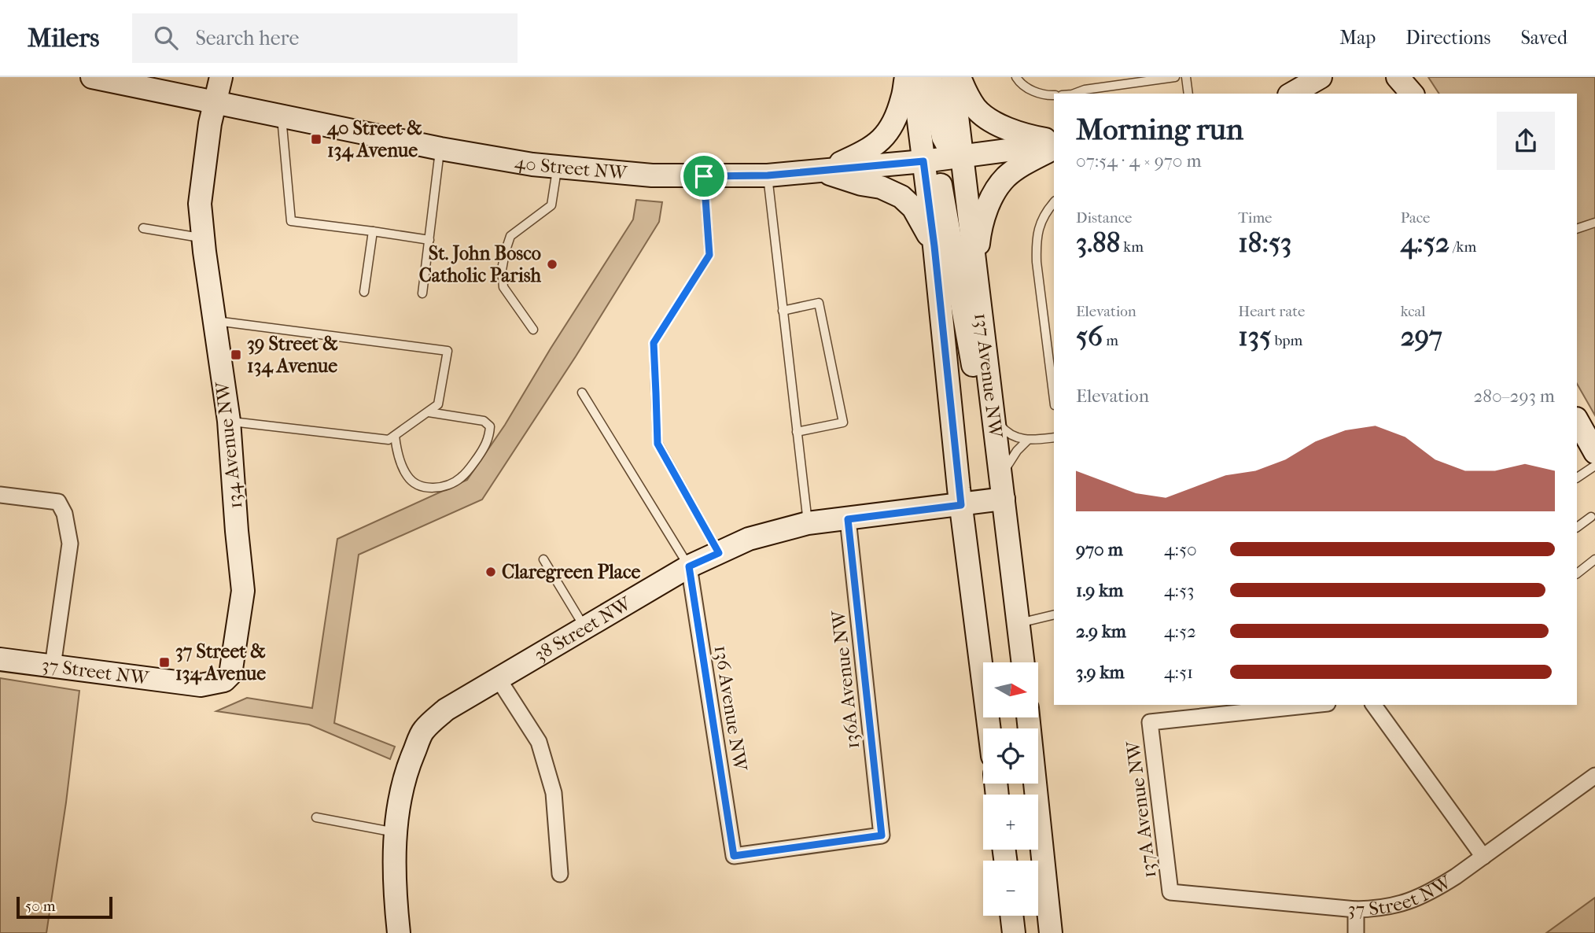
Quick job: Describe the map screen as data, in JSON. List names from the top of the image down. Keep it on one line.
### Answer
{"streets":{"street":["40 Street NW","137 Avenue NW","134 Avenue NW","38 Street NW","37 Street NW","136A Avenue NW","136 Avenue NW","137A Avenue NW"]},"crossings":[["40 Street NW","137 Avenue NW"],["40 Street NW","134 Avenue NW"],["137 Avenue NW","38 Street NW"],["134 Avenue NW","37 Street NW"],["38 Street NW","136A Avenue NW"],["38 Street NW","136 Avenue NW"],["37 Street NW","137A Avenue NW"],["136A Avenue NW","136 Avenue NW"]],"places":{"transit":["40 Street & 134 Avenue","39 Street & 134 Avenue","37 Street & 134 Avenue"],"other":["St. John Bosco Catholic Parish","Claregreen Place"]},"scale_bar":"50 m","north":"right","page":{"header":"Milers","search":"Search here","nav":["Map","Directions","Saved"],"heading":["Morning run","07:54 · 4 × 970 m"],"stats":[["Distance","3.88 km"],["Time","18:53"],["Pace","4:52 /km"],["Elevation","56 m"],["Heart rate","135 bpm"],["kcal","297"]],"chart":["Elevation","280–293 m"],"list":[{"name":"970 m","note":"4:50"},{"name":"1.9 km","note":"4:53"},{"name":"2.9 km","note":"4:52"},{"name":"3.9 km","note":"4:51"}],"map_buttons":["+","−"],"scale":"50 m"}}
